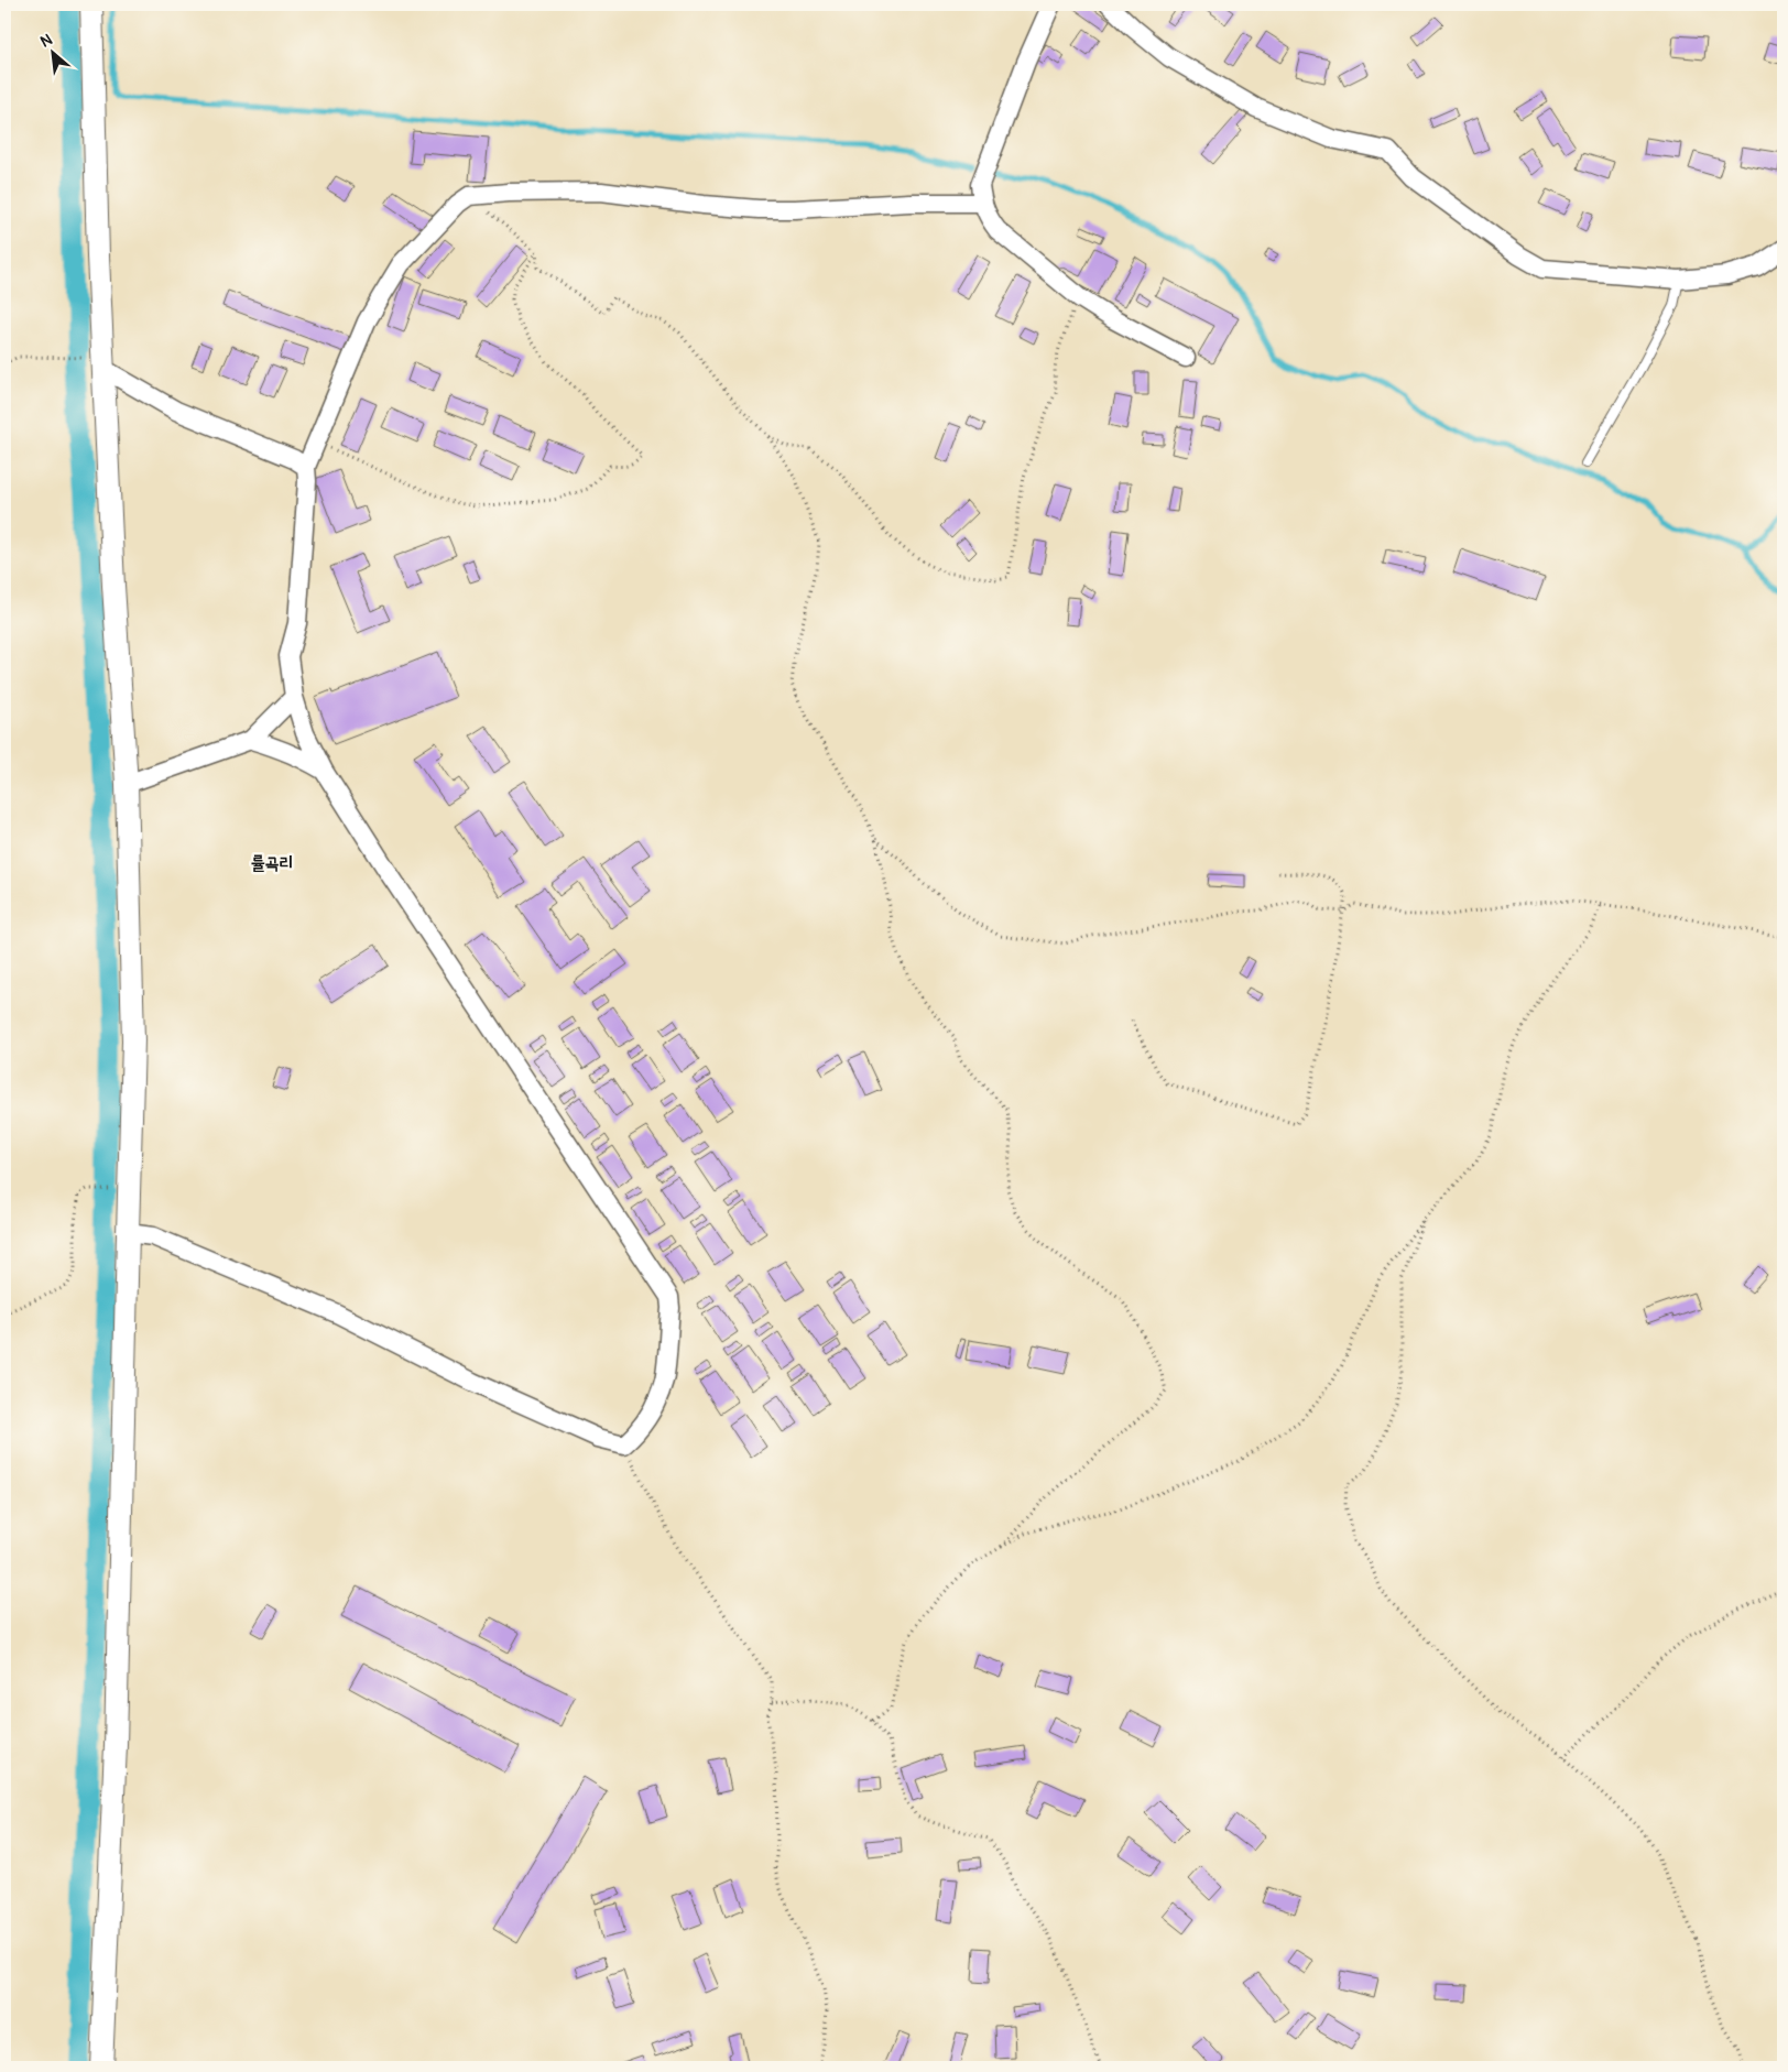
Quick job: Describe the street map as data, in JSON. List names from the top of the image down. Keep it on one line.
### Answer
{"districts":["률곡리"],"north":"top left"}
